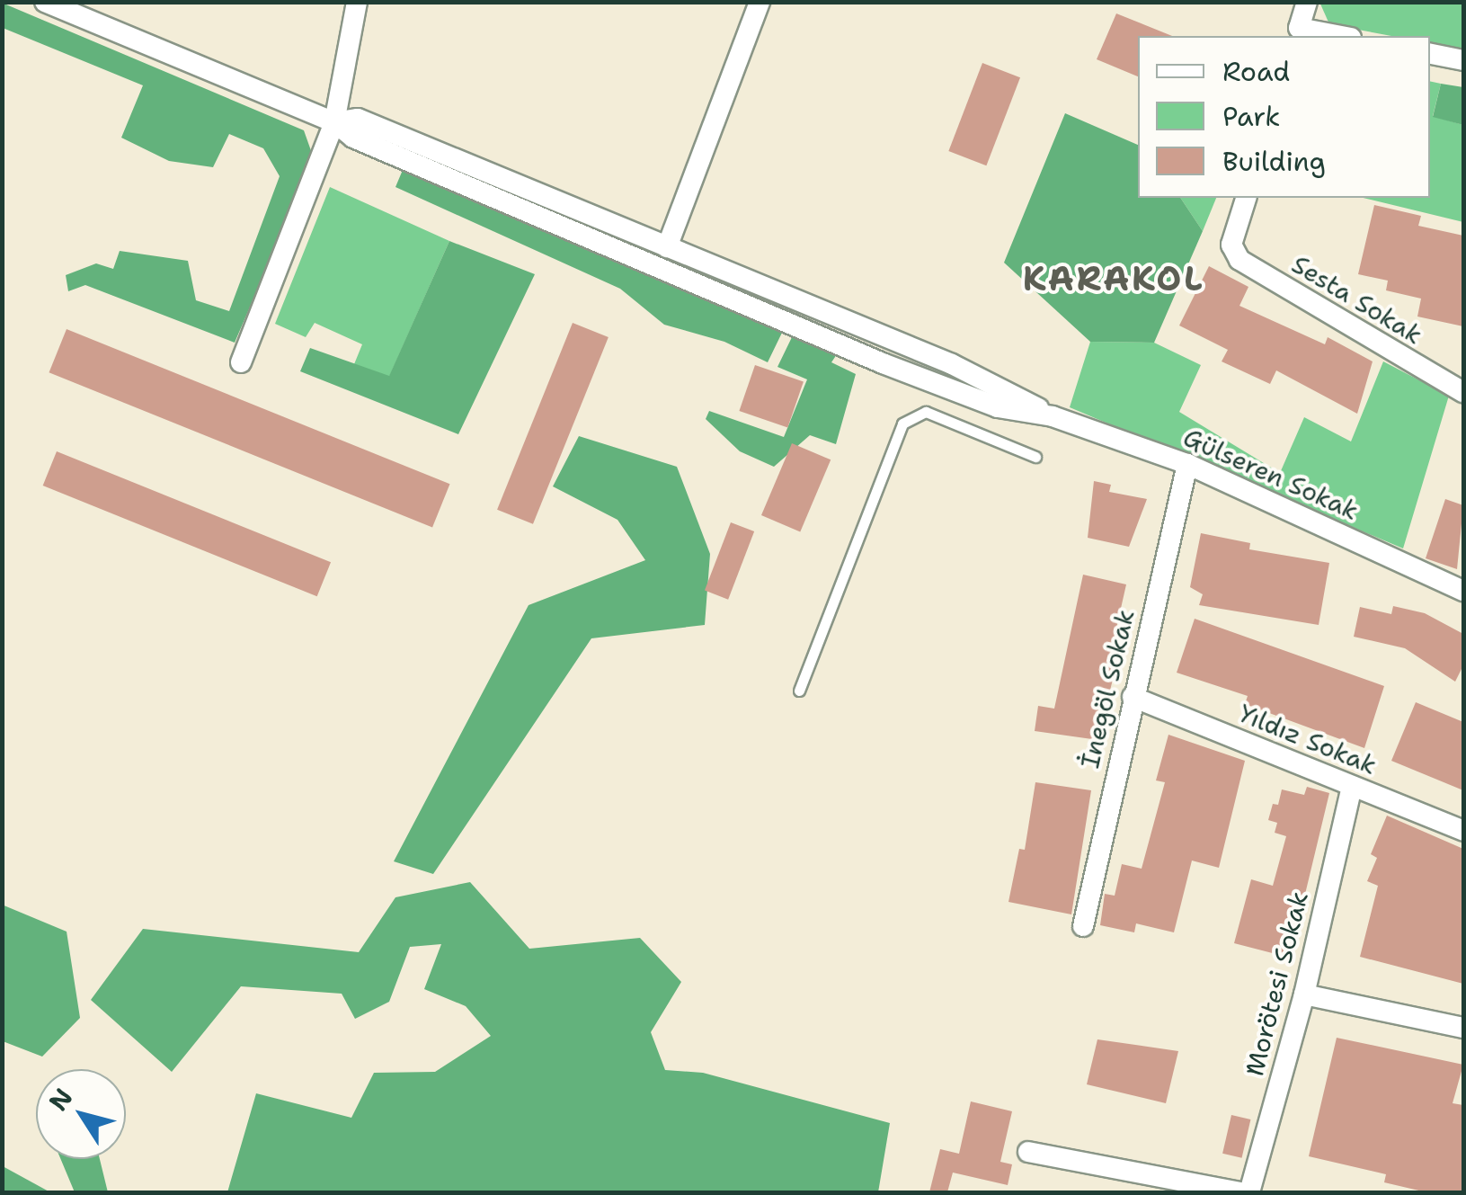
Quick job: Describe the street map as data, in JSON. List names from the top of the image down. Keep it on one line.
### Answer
{"streets":{"street":["Sesta Sokak","Gülseren Sokak","İnegöl Sokak","Yıldız Sokak","Morötesi Sokak"]},"crossings":[["Gülseren Sokak","İnegöl Sokak"],["İnegöl Sokak","Yıldız Sokak"],["Yıldız Sokak","Morötesi Sokak"]],"districts":["KARAKOL"],"legend":["Road","Park","Building"],"north":"top left"}
